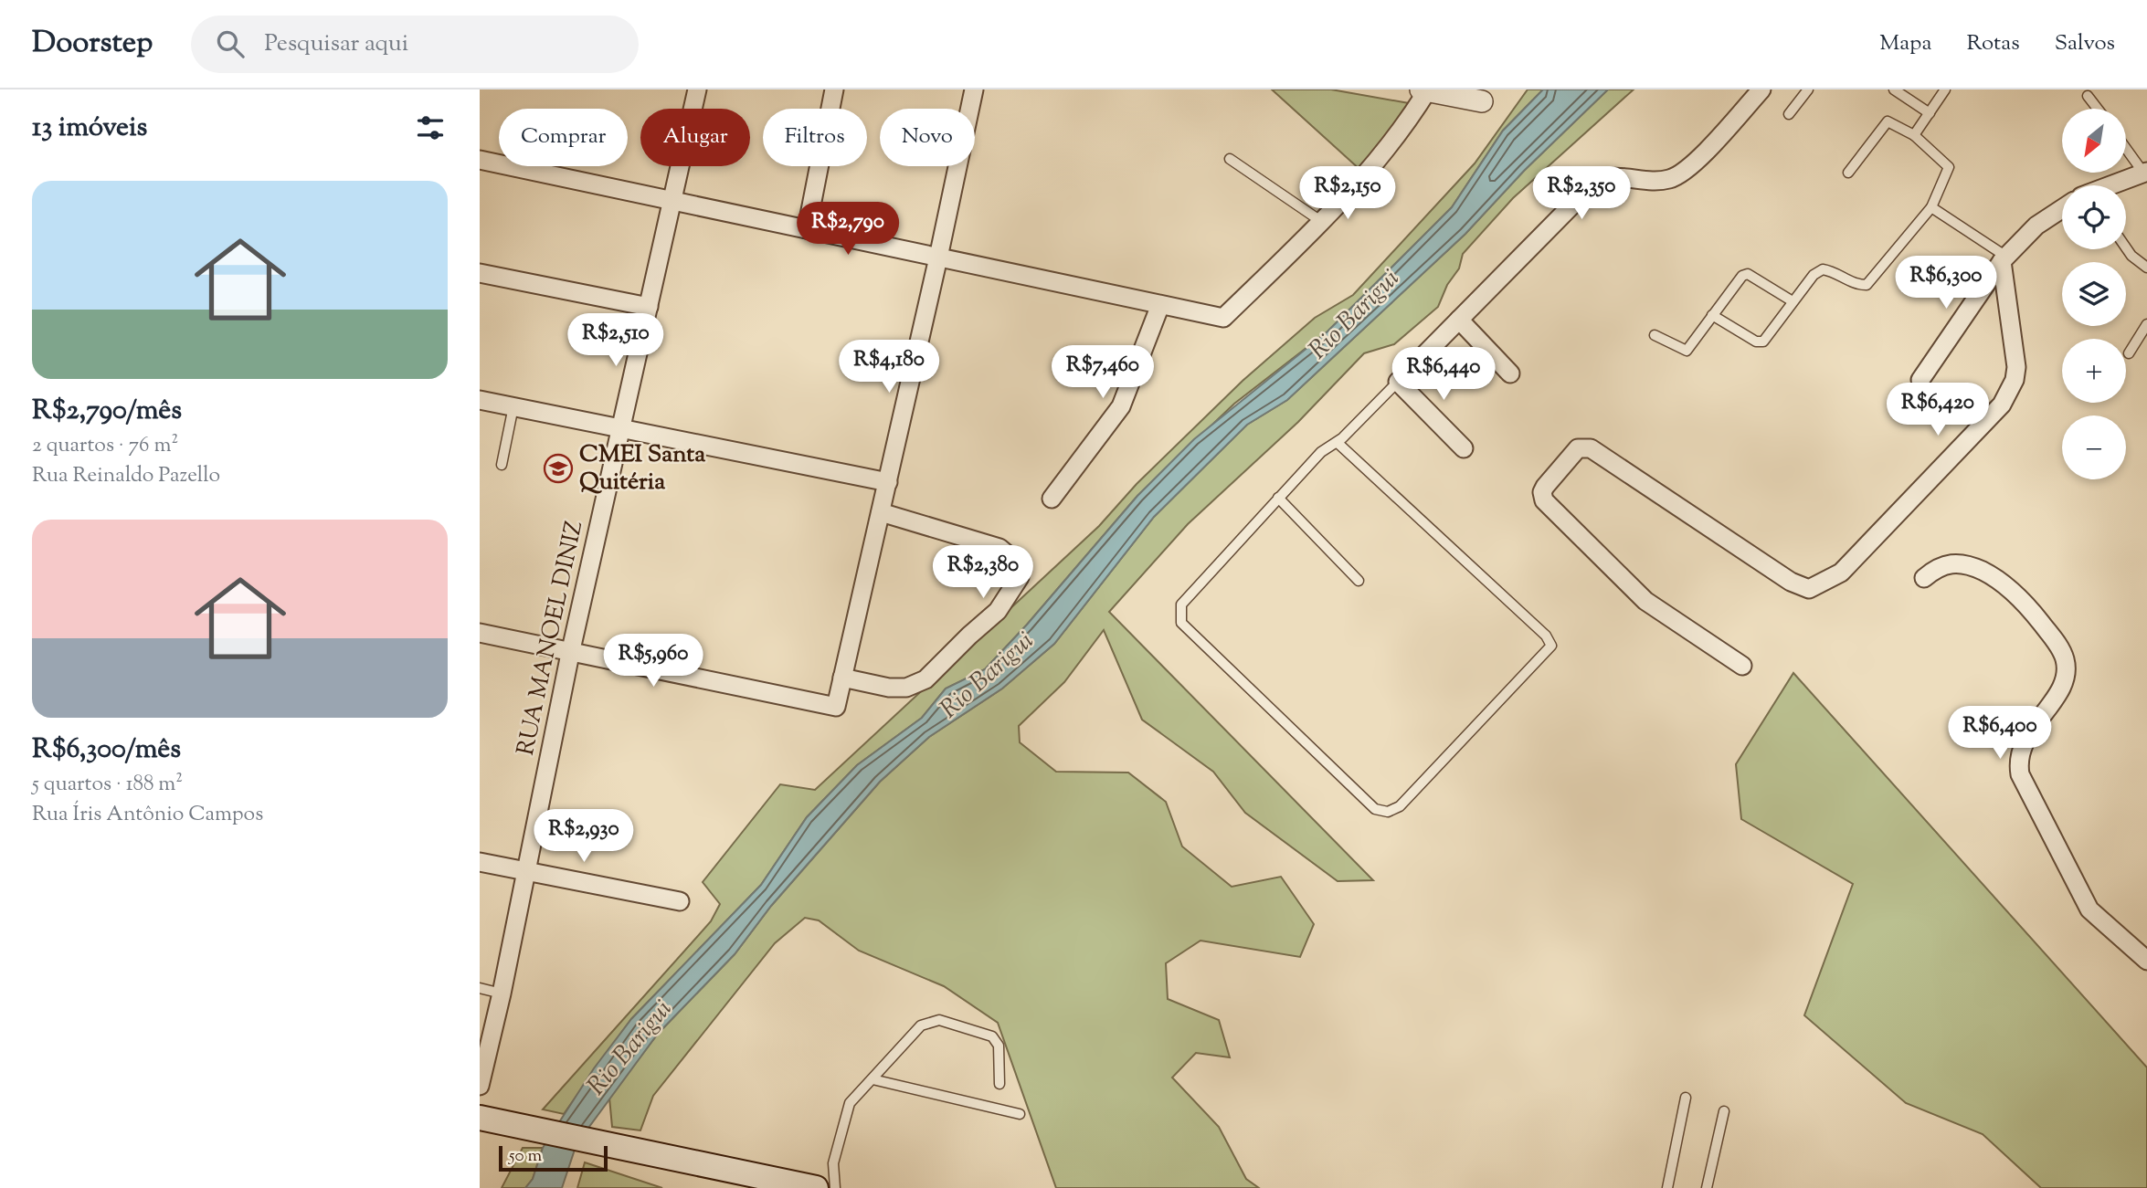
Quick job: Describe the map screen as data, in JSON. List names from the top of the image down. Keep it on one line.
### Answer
{"streets":{"street":["RUA MANOEL DINIZ"]},"water":["Rio Barigui"],"places":{"school or university":["CMEI Santa Quitéria"]},"scale_bar":"50 m","north":"bottom left","page":{"header":"Doorstep","search":"Pesquisar aqui","nav":["Mapa","Rotas","Salvos"],"heading":"13 imóveis","map_buttons":["+","−"],"chip":["Comprar","Alugar","Filtros","Novo"],"list":[{"name":"R$2,790/mês","note":"2 quartos · 76 m² · Rua Reinaldo Pazello"},{"name":"R$6,300/mês","note":"5 quartos · 188 m² · Rua Íris Antônio Campos"}],"price":["R$2,150","R$2,350","R$2,790","R$6,300","R$2,510","R$4,180","R$7,460","R$6,440","R$6,420","R$2,380","R$5,960","R$6,400","R$2,930"],"scale":"50 m"}}
